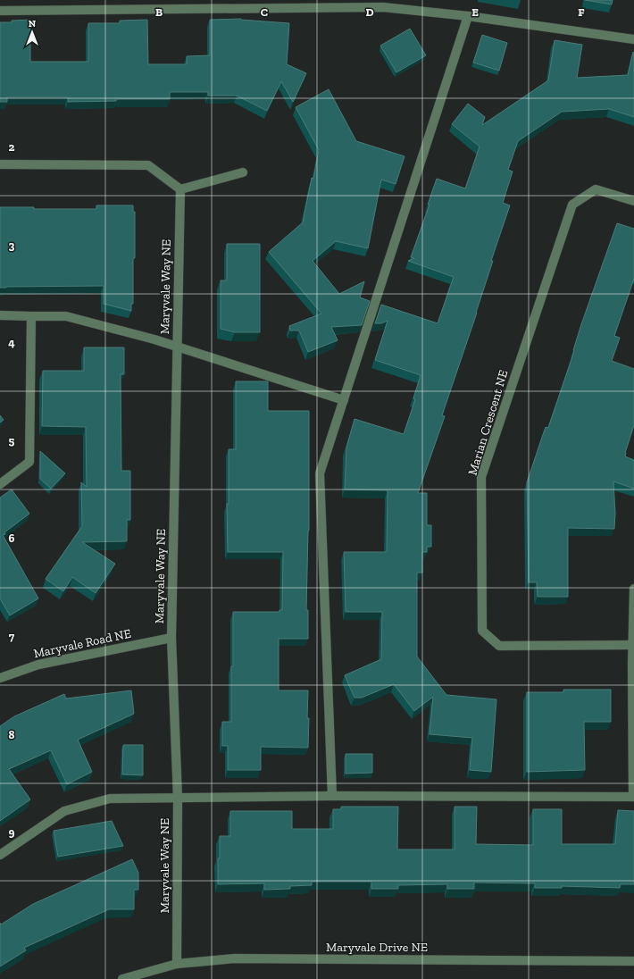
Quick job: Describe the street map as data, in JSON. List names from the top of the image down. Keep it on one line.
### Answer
{"streets":{"street":["Maryvale Way NE","Marian Crescent NE","Maryvale Road NE","Maryvale Drive NE"]},"crossings":[["Maryvale Way NE","Maryvale Road NE"],["Maryvale Way NE","Maryvale Drive NE"]],"north":"top","grid":{"columns":["B","C","D","E","F"],"rows":["2","3","4","5","6","7","8","9"]}}
